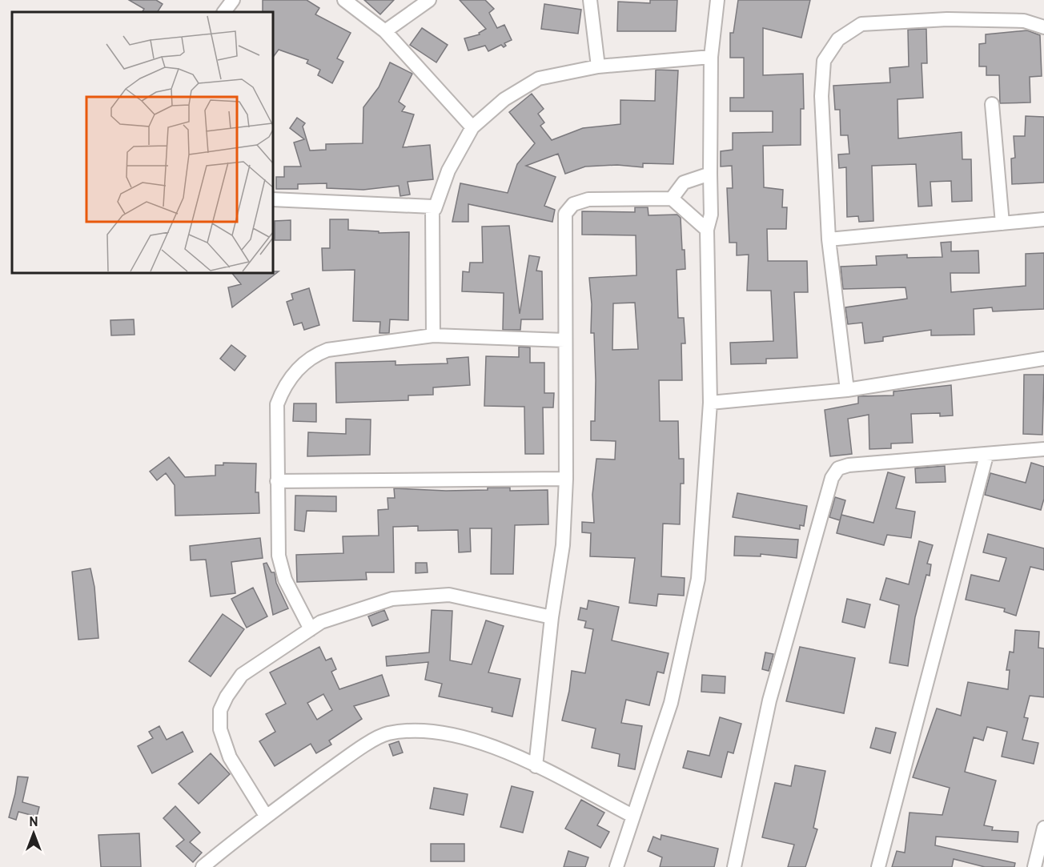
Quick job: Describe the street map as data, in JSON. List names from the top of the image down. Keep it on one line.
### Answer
{"north":"top"}
